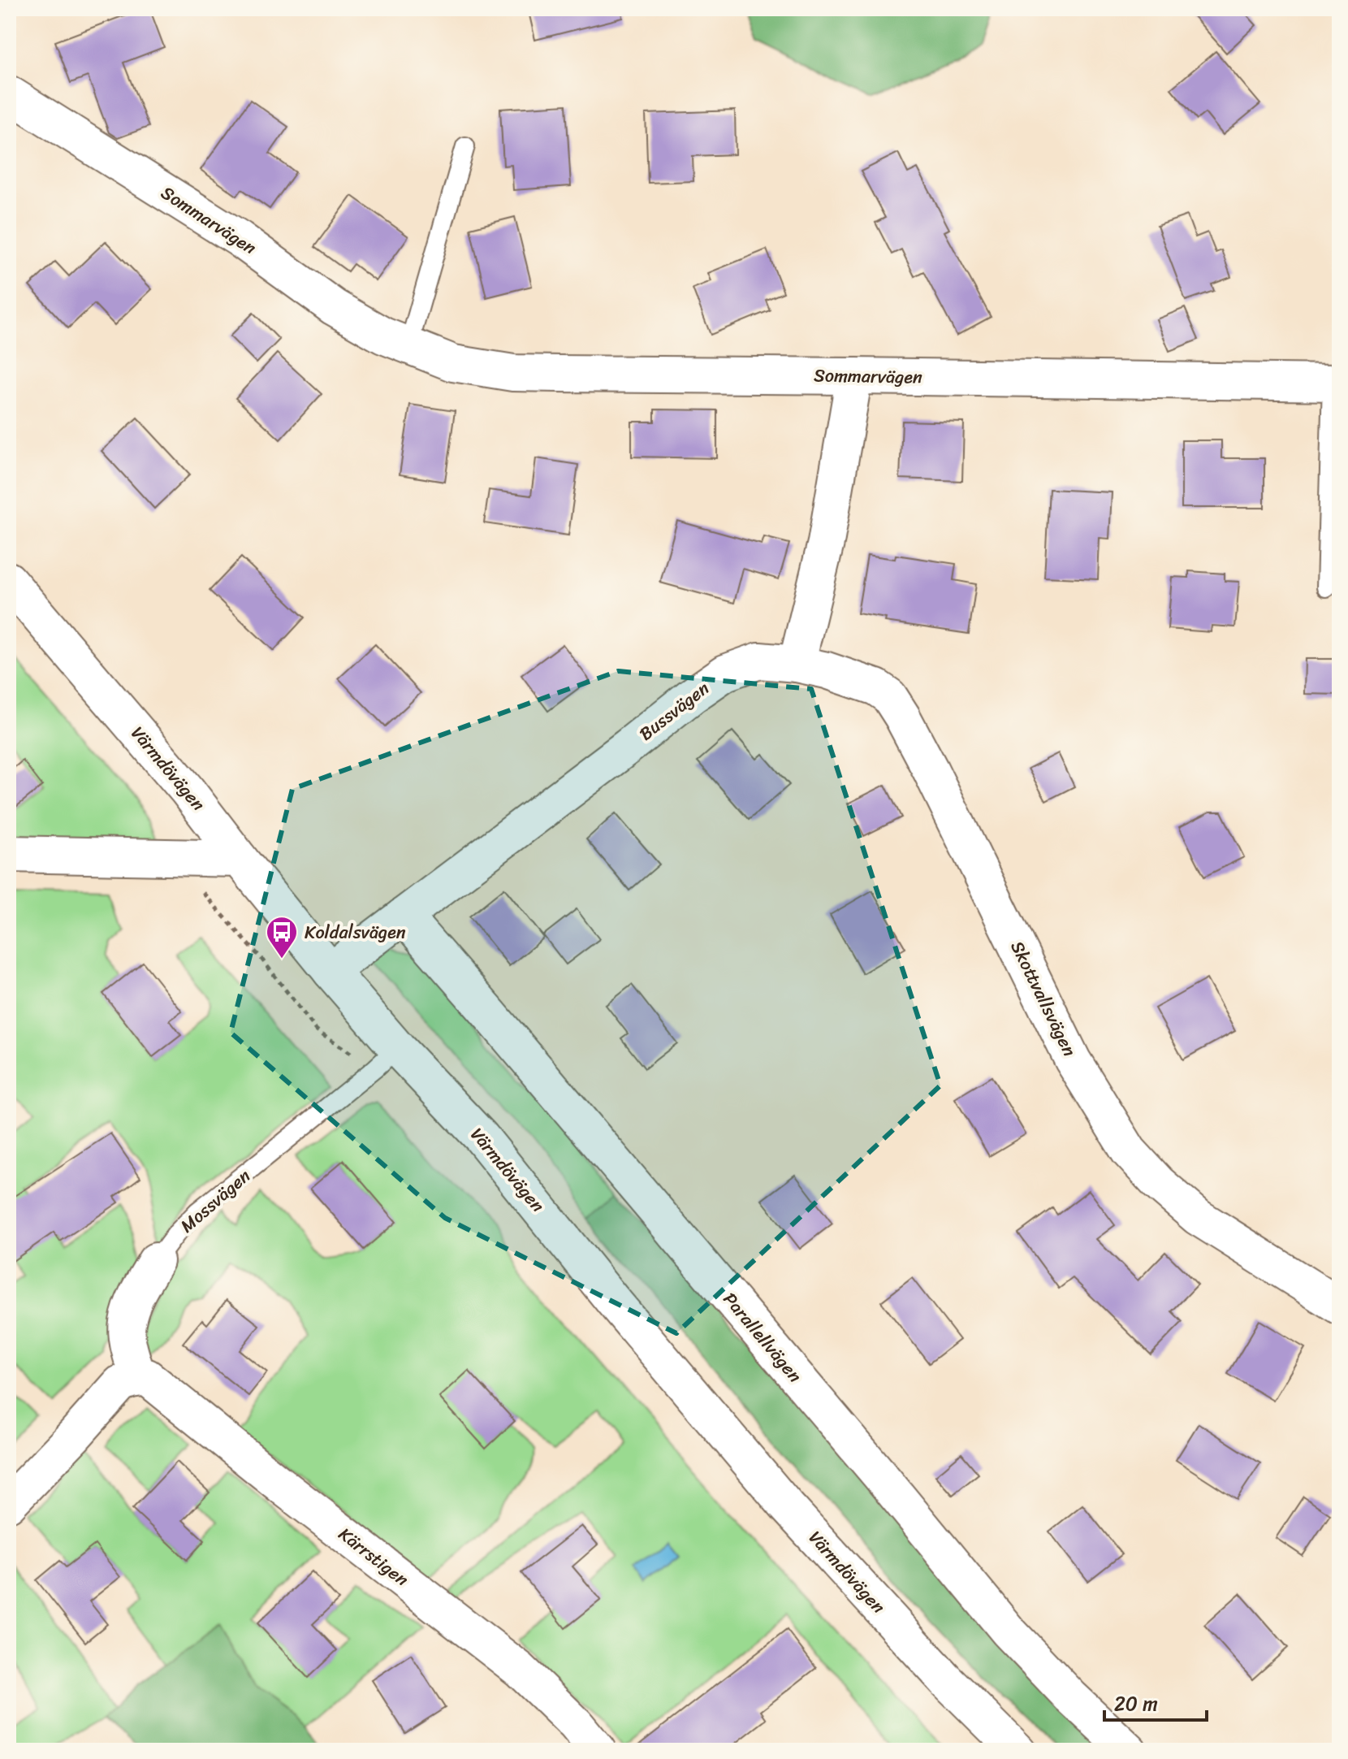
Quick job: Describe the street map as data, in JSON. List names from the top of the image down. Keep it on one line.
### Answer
{"streets":{"street":["Sommarvägen","Bussvägen","Värmdövägen","Skottvallsvägen","Mossvägen","Parallellvägen","Kärrstigen"]},"crossings":[["Bussvägen","Värmdövägen"],["Bussvägen","Skottvallsvägen"],["Bussvägen","Parallellvägen"],["Värmdövägen","Mossvägen"],["Mossvägen","Kärrstigen"]],"places":{"bus stop":["Koldalsvägen"]},"scale_bar":"20 m"}
